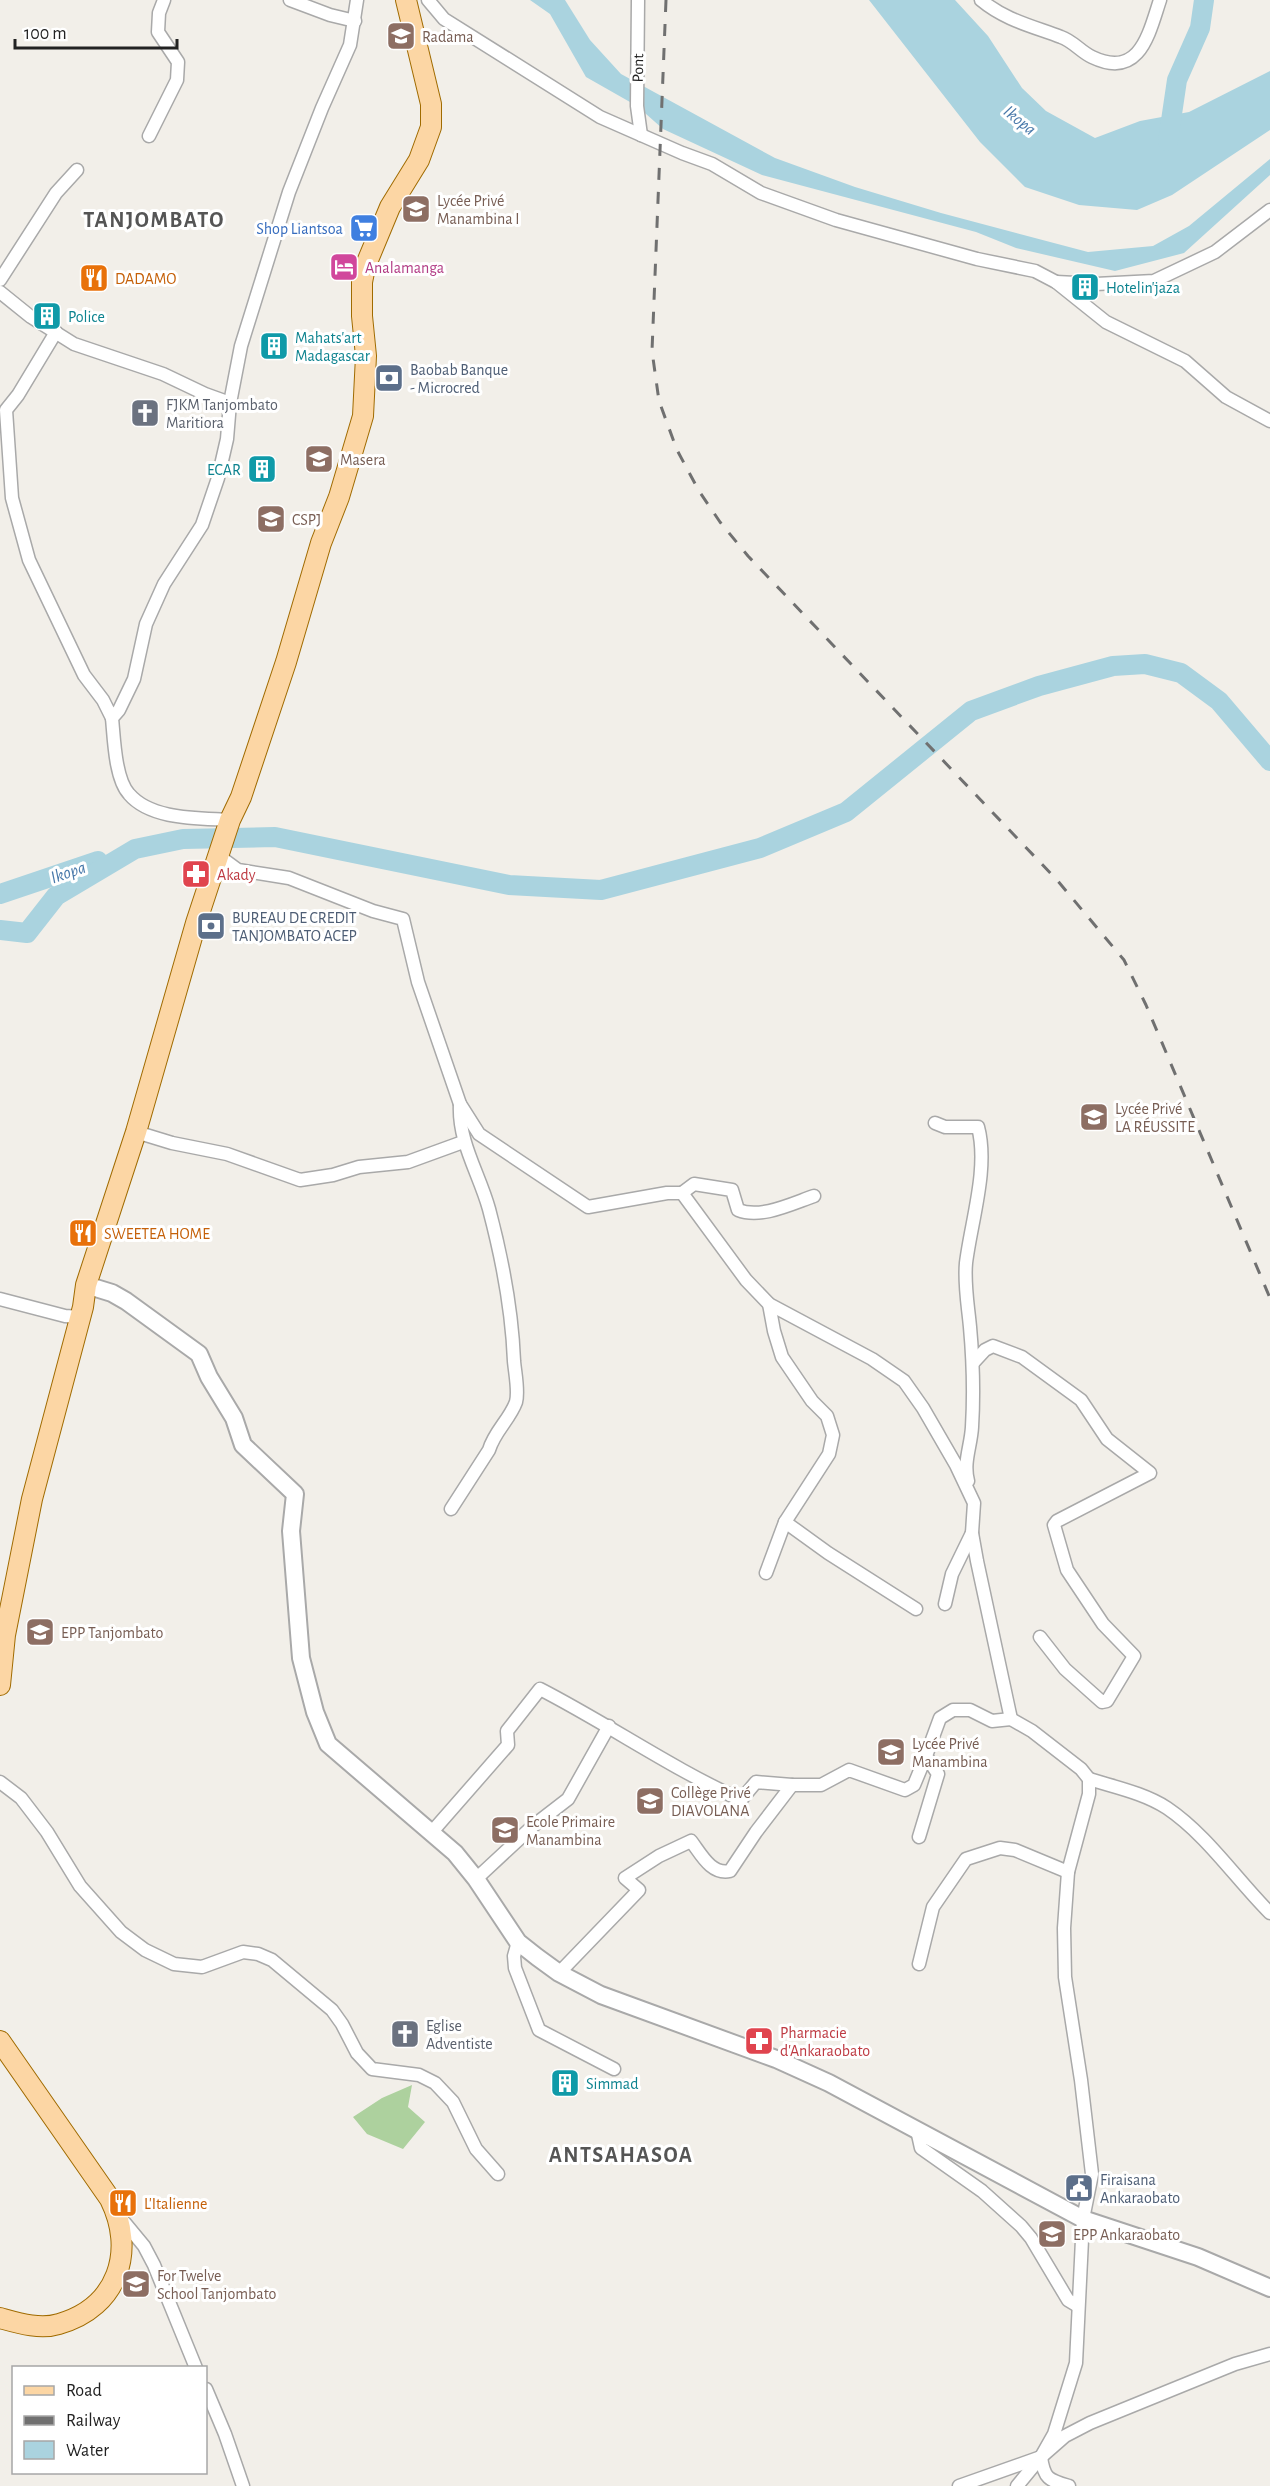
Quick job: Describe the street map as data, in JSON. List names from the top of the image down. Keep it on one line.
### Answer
{"streets":{"street":["Pont"]},"districts":["TANJOMBATO","ANTSAHASOA"],"water":["Ikopa"],"places":{"school or university":["Radama","Lycée Privé Manambina I","Masera","CSPJ","Lycée Privé LA RÉUSSITE","EPP Tanjombato","Lycée Privé Manambina","Collège Privé DIAVOLANA","Ecole Primaire Manambina","EPP Ankaraobato","For Twelve School Tanjombato"],"supermarket":["Shop Liantsoa"],"hotel":["Analamanga"],"restaurant":["DADAMO","SWEETEA HOME","L'Italienne"],"building":["Hotelin'jaza","Police","Mahats'art Madagascar","ECAR","Simmad"],"bank":["Baobab Banque - Microcred","BUREAU DE CREDIT TANJOMBATO ACEP"],"church":["FJKM Tanjombato Maritiora","Eglise Adventiste"],"pharmacy":["Akady","Pharmacie d'Ankaraobato"],"public building":["Firaisana Ankaraobato"]},"legend":["Road","Railway","Water"],"scale_bar":"100 m"}
